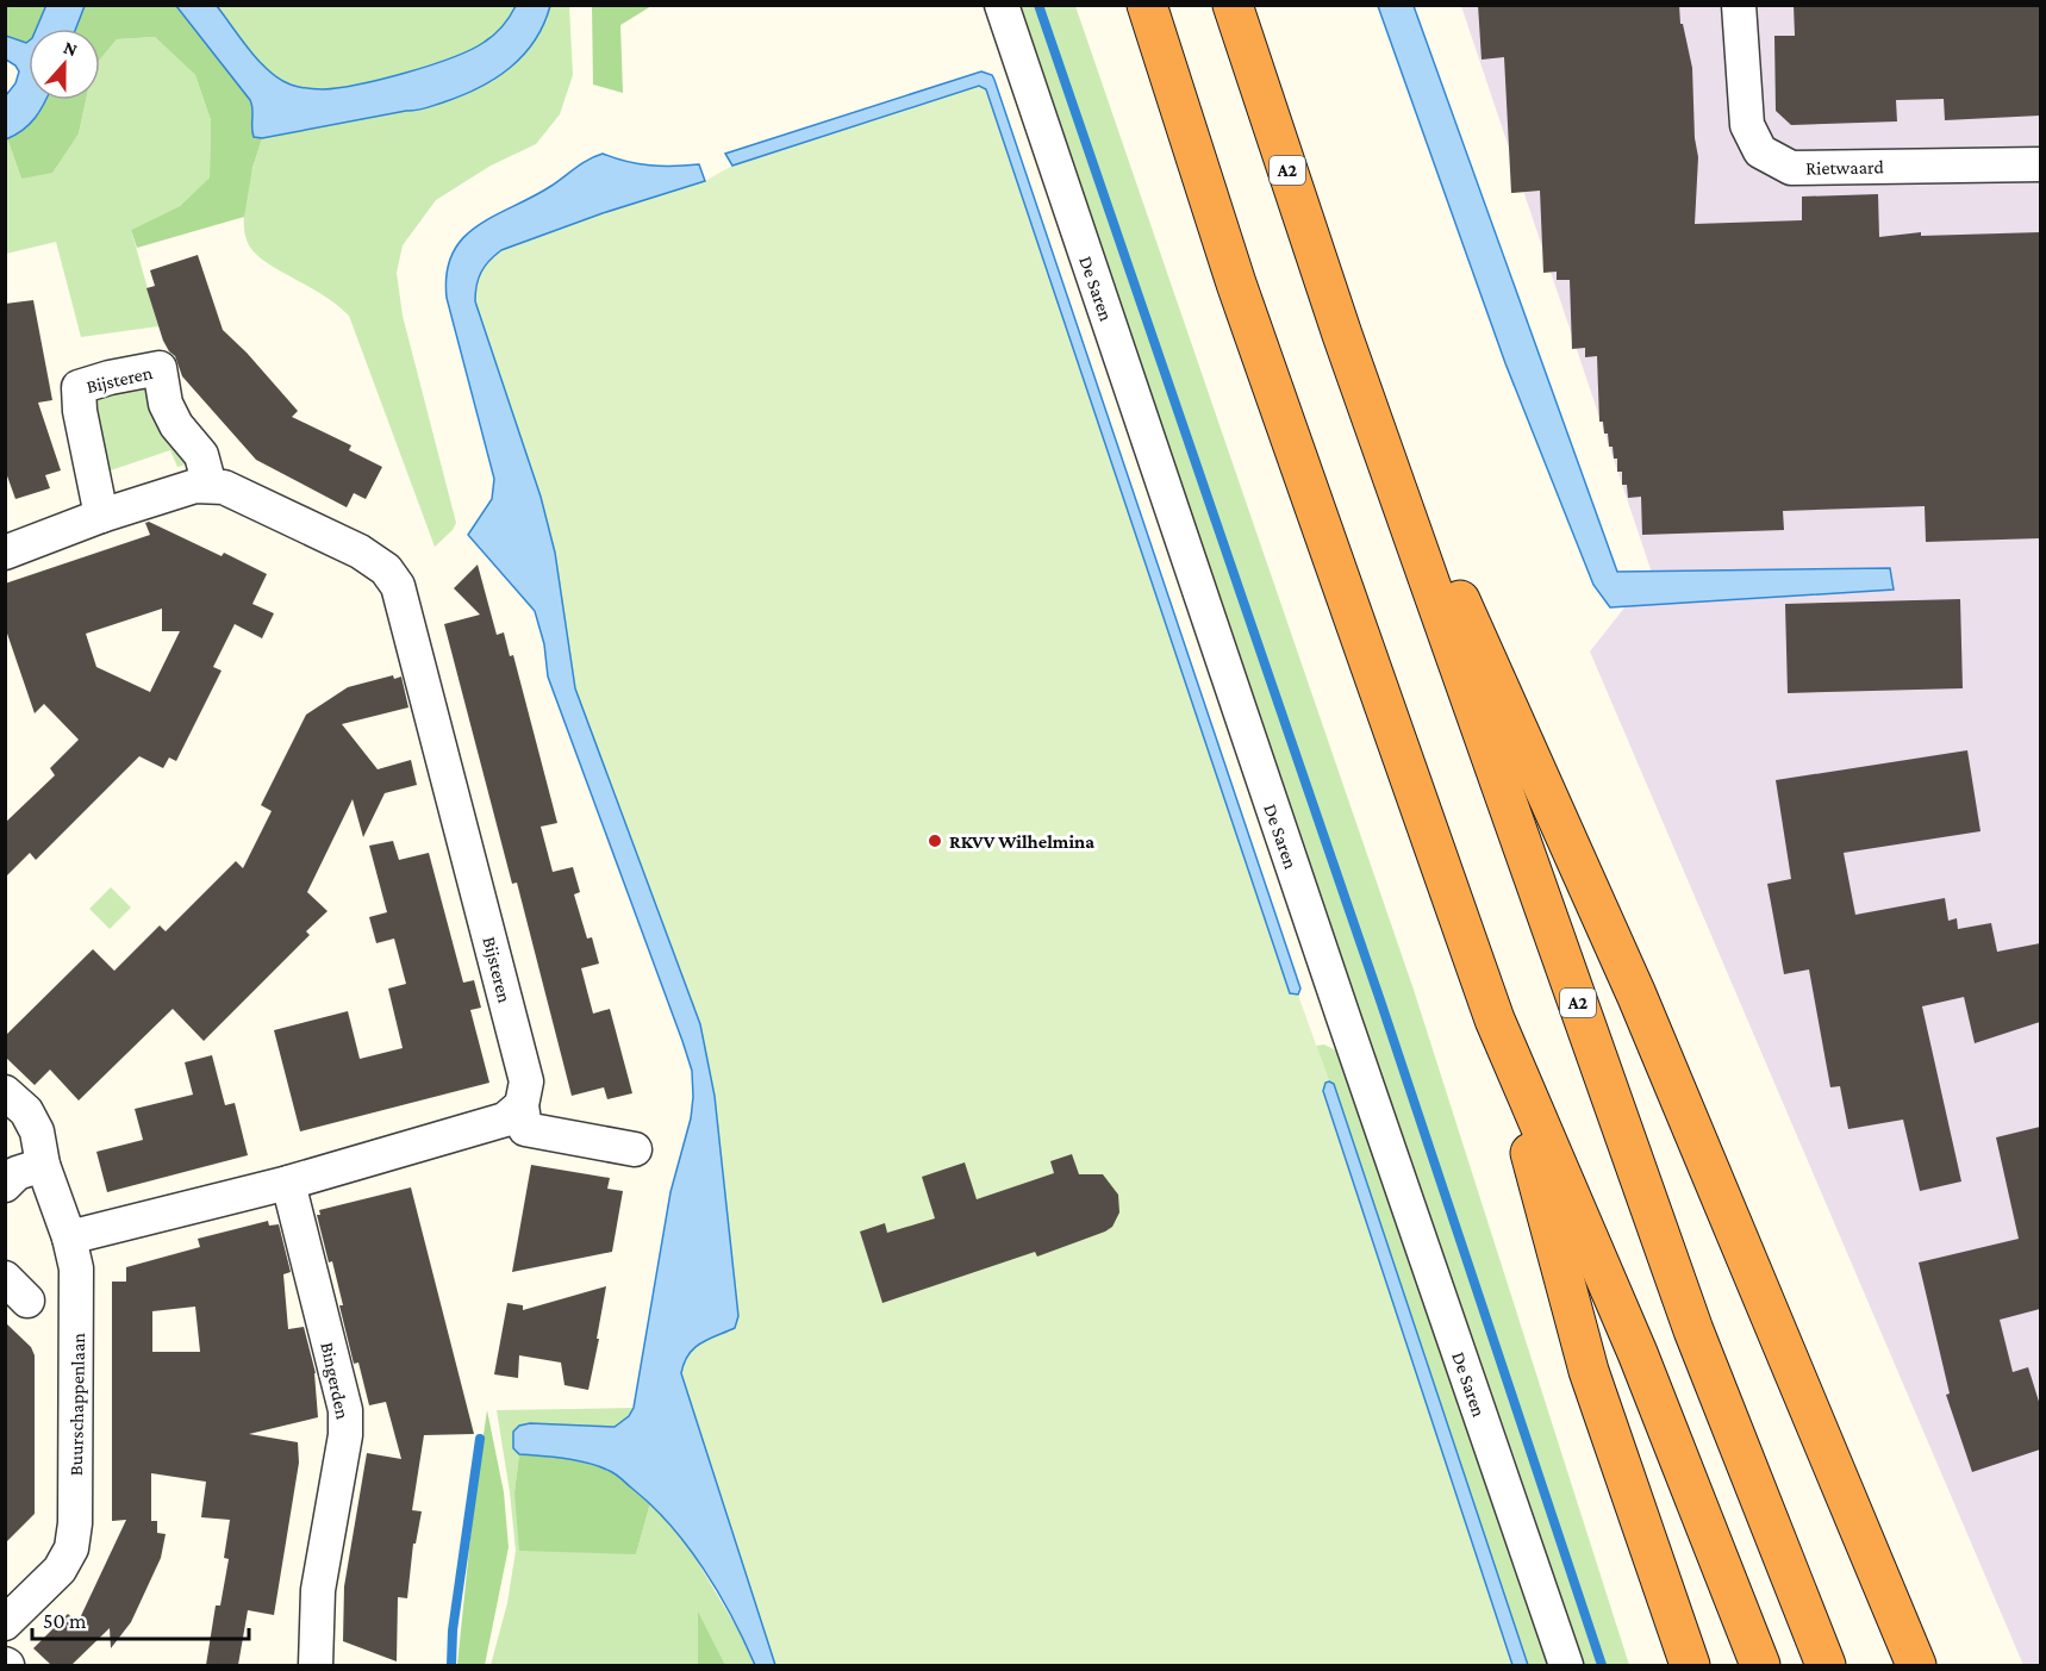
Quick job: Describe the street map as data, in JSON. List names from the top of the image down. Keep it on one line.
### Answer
{"streets":{"highway":["A2"],"street":["Rietwaard","De Saren","Bijsteren","Bingerden","Buurschappenlaan"]},"places":["RKVV Wilhelmina"],"scale_bar":"50 m","north":"top"}
